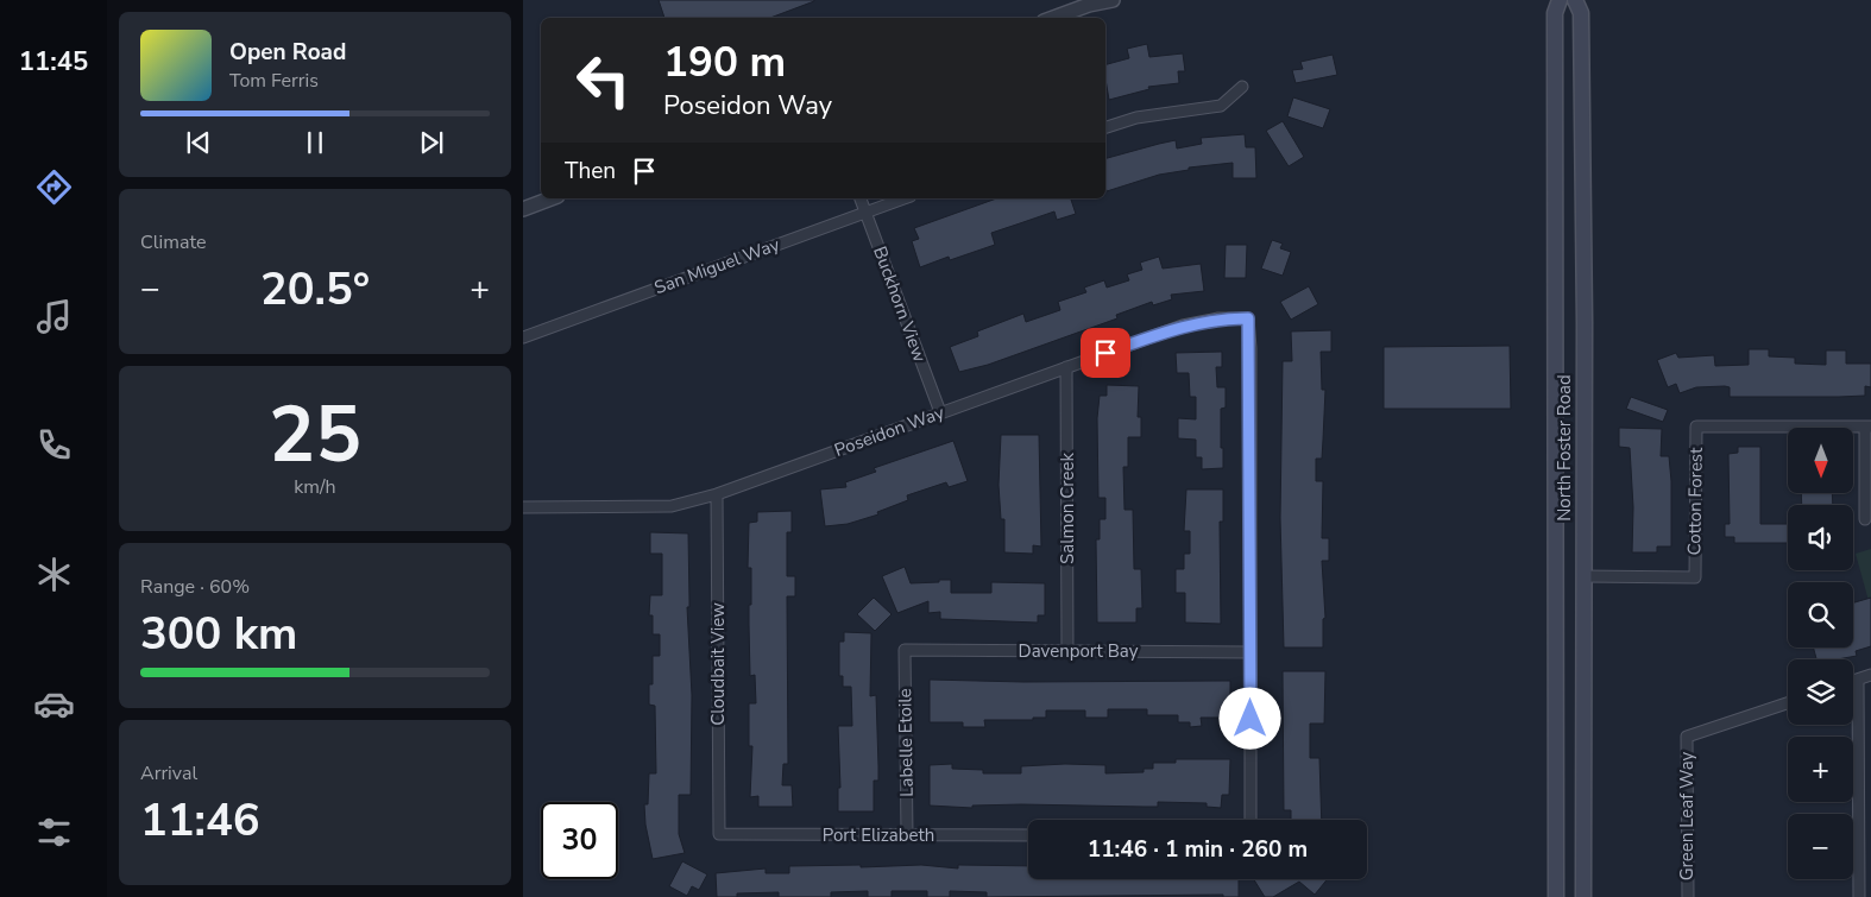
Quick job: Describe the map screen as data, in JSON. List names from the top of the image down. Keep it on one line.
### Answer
{"streets":{"main road":["North Foster Road"],"street":["San Miguel Way","Buckhorn View","Poseidon Way","Cotton Forest","Salmon Creek","Davenport Bay","Cloudbait View","Labelle Etoile","Green Leaf Way","Port Elizabeth"]},"crossings":[["San Miguel Way","Buckhorn View"],["Buckhorn View","Poseidon Way"],["Poseidon Way","Salmon Creek"],["Poseidon Way","Davenport Bay"],["Poseidon Way","Cloudbait View"],["North Foster Road","Cotton Forest"],["Salmon Creek","Davenport Bay"],["Davenport Bay","Labelle Etoile"],["Cloudbait View","Port Elizabeth"],["Labelle Etoile","Port Elizabeth"]],"north":"bottom","page":{"tabs":"11:45","turn":["190 m","Poseidon Way"],"song":["Open Road","Tom Ferris"],"then":"Then","tile":["Climate",["25","km/h"],["Range · 60%","300 km"],["Arrival","11:46"]],"heat":["−","20.5°","+"],"map_buttons":["+","−"],"limit":"30","trip":"11:46 · 1 min · 260 m"}}
